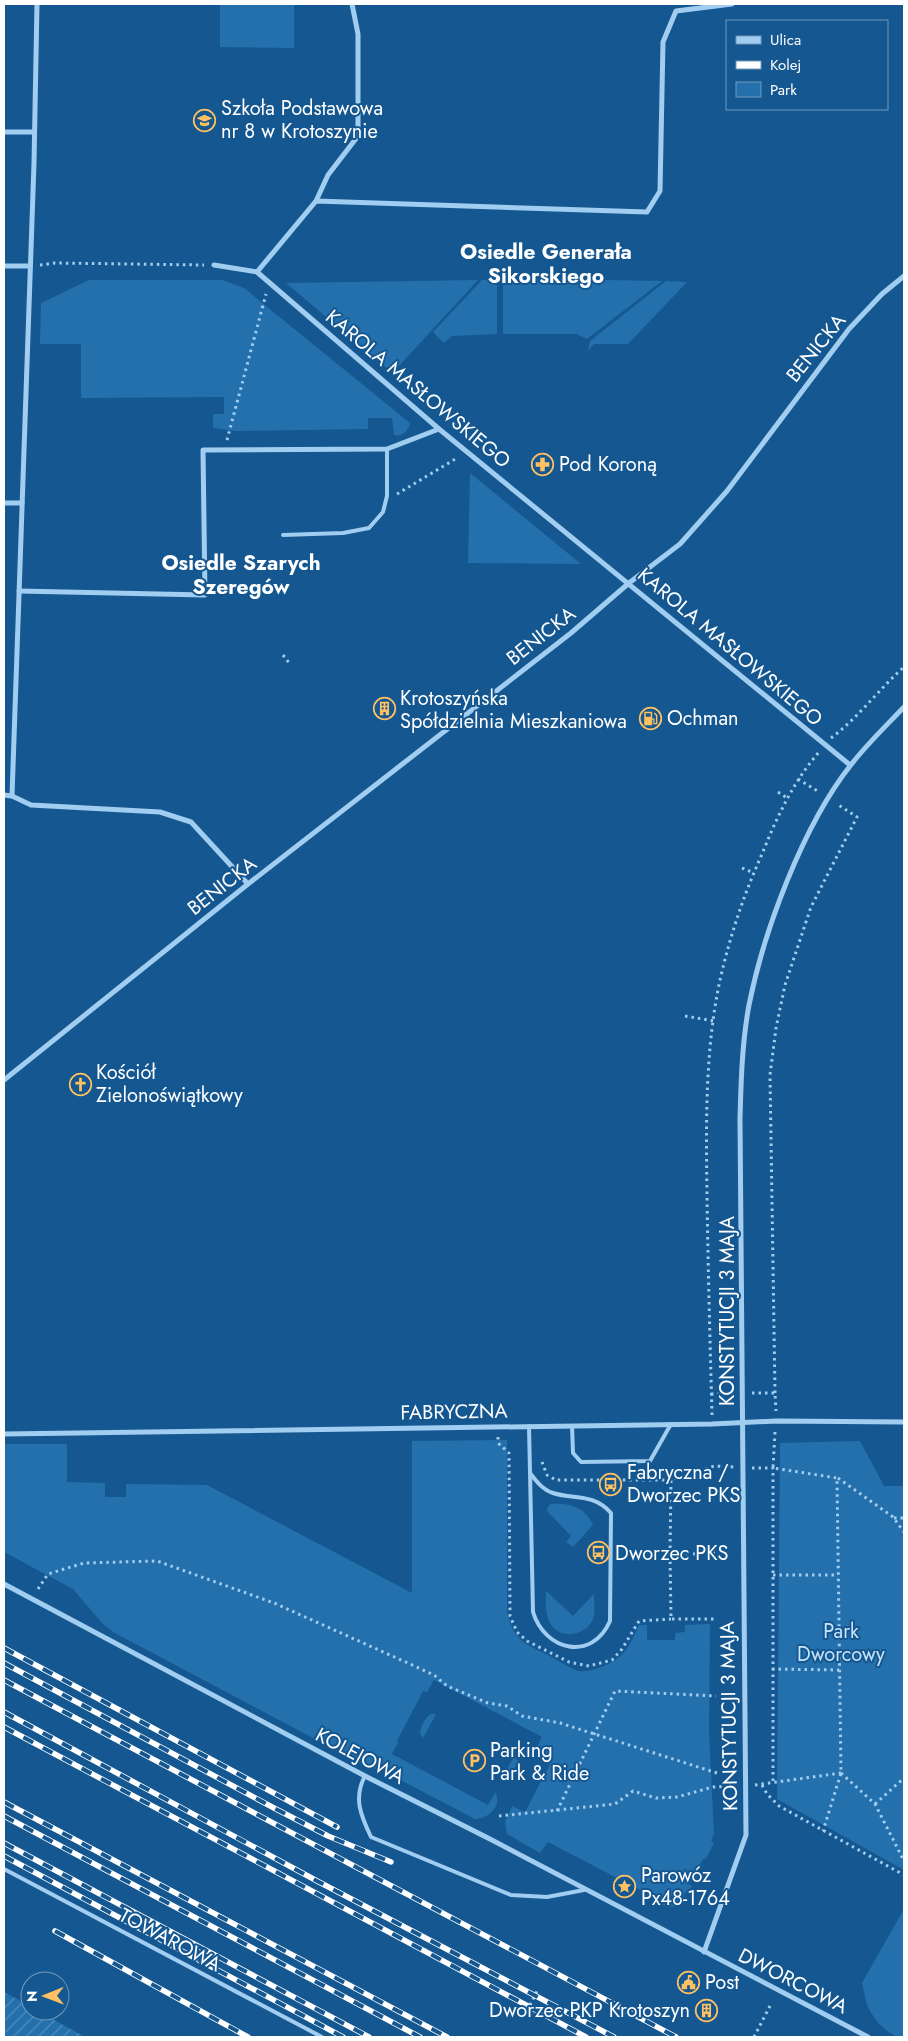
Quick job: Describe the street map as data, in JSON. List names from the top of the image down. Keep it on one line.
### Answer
{"streets":{"street":["BENICKA","KAROLA MASŁOWSKIEGO","KONSTYTUCJI 3 MAJA","FABRYCZNA","KOLEJOWA","DWORCOWA"],"lane":["TOWAROWA"]},"crossings":[["BENICKA","KAROLA MASŁOWSKIEGO"],["KAROLA MASŁOWSKIEGO","KONSTYTUCJI 3 MAJA"],["KONSTYTUCJI 3 MAJA","FABRYCZNA"],["KONSTYTUCJI 3 MAJA","KOLEJOWA"],["KONSTYTUCJI 3 MAJA","DWORCOWA"],["KOLEJOWA","DWORCOWA"]],"districts":["Osiedle Generała Sikorskiego","Osiedle Szarych Szeregów"],"parks":["Park Dworcowy"],"places":{"school or university":["Szkoła Podstawowa nr 8 w Krotoszynie"],"pharmacy":["Pod Koroną"],"building":["Krotoszyńska Spółdzielnia Mieszkaniowa","Dworzec PKP Krotoszyn"],"fuel station":["Ochman"],"church":["Kościół Zielonoświątkowy"],"bus stop":["Fabryczna / Dworzec PKS","Dworzec PKS"],"parking":["Parking Park & Ride"],"place":["Parowóz Px48-1764"],"public building":["Post"]},"legend":["Ulica","Kolej","Park"],"north":"left"}
